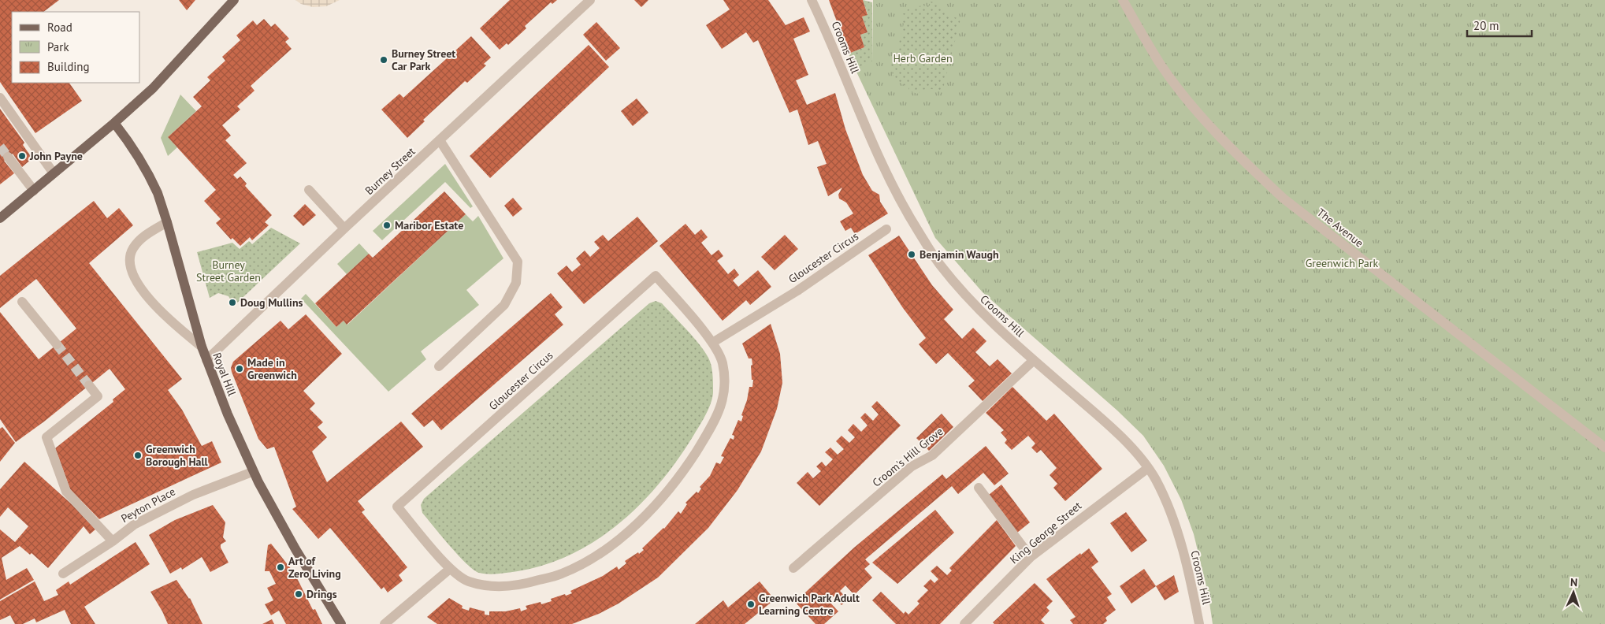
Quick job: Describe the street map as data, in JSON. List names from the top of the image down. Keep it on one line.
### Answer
{"streets":{"main road":["Royal Hill"],"street":["Crooms Hill","Burney Street","The Avenue","Gloucester Circus","Croom's Hill Grove","Peyton Place","King George Street"]},"crossings":[["Crooms Hill","Croom's Hill Grove"],["Crooms Hill","King George Street"],["Burney Street","Royal Hill"],["Royal Hill","Peyton Place"]],"parks":["Herb Garden","Greenwich Park","Burney Street Garden"],"places":["Burney Street Car Park","John Payne","Maribor Estate","Benjamin Waugh","Doug Mullins","Made in Greenwich","Greenwich Borough Hall","Art of Zero Living","Drings","Greenwich Park Adult Learning Centre"],"legend":["Road","Park","Building"],"scale_bar":"20 m","north":"top"}
